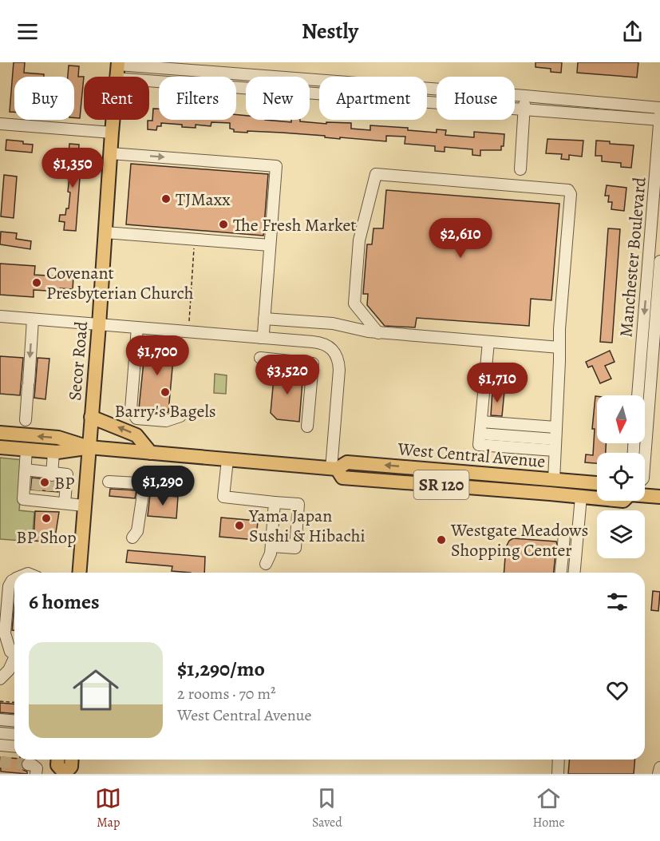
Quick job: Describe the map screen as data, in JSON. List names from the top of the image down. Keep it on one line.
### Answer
{"streets":{"main road":["Secor Road","West Central Avenue","SR 120"],"street":["Manchester Boulevard"]},"crossings":[["Secor Road","West Central Avenue"]],"places":["TJMaxx","The Fresh Market","Covenant Presbyterian Church","Barry's Bagels","BP","BP Shop","Yama Japan Sushi & Hibachi","Westgate Meadows Shopping Center"],"north":"bottom","page":{"header":"Nestly","chip":["Buy","Rent","Filters","New","Apartment","House"],"price":["$1,350","$2,610","$1,700","$3,520","$1,710","$1,290"],"heading":"6 homes","list":[{"name":"$1,290/mo","note":"2 rooms · 70 m² · West Central Avenue"}],"tabs":["Map","Saved","Home"]}}
